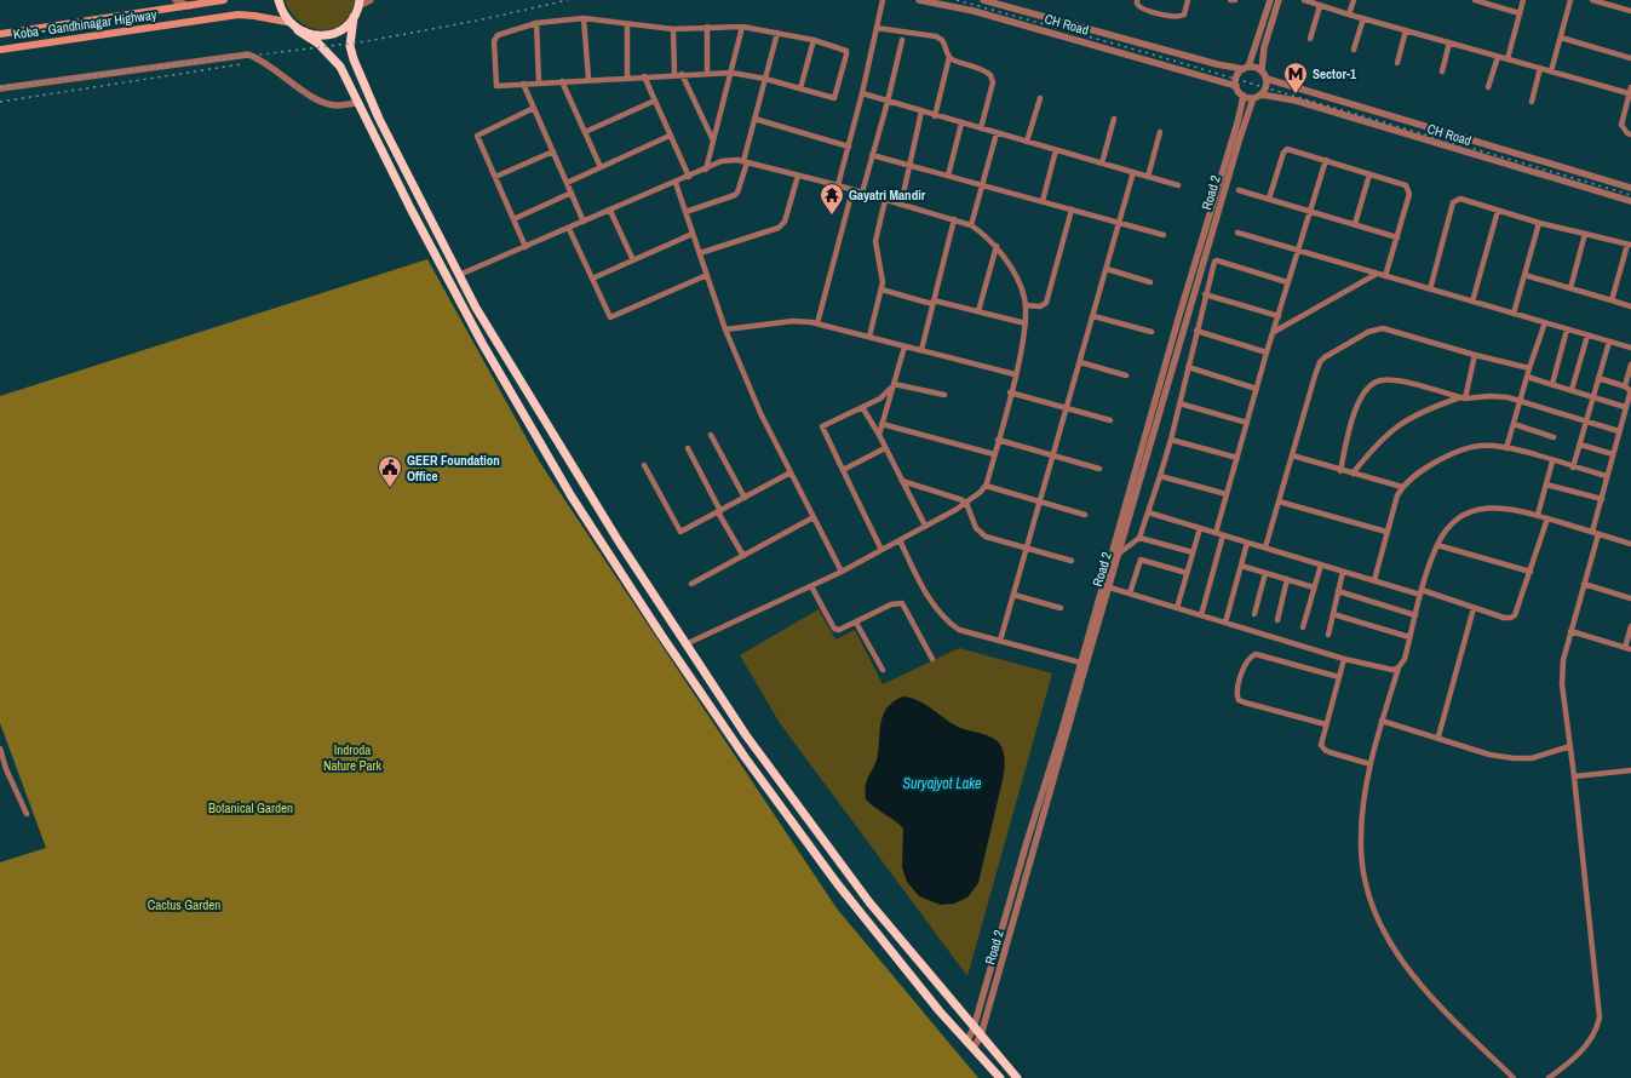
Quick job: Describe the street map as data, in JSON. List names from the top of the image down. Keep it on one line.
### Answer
{"streets":{"main road":["Koba - Gandhinagar Highway"],"street":["CH Road","Road 2"]},"crossings":[["CH Road","Road 2"]],"water":["Suryajyot Lake"],"parks":["Indroda Nature Park","Botanical Garden","Cactus Garden"],"places":{"metro station":["Sector-1"],"temple":["Gayatri Mandir"],"public building":["GEER Foundation Office"]}}
